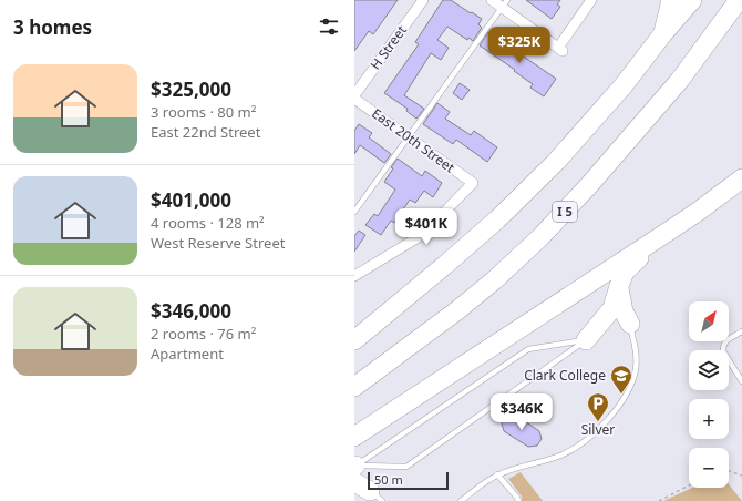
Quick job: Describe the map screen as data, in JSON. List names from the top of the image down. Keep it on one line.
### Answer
{"streets":{"highway":["I 5"],"street":["H Street","East 20th Street"]},"crossings":[["H Street","East 20th Street"]],"places":{"school or university":["Clark College"],"parking":["Silver"]},"scale_bar":"50 m","north":"top right","page":{"heading":"3 homes","price":["$325K","$401K","$346K"],"list":[{"name":"$325,000","note":"3 rooms · 80 m² · East 22nd Street"},{"name":"$401,000","note":"4 rooms · 128 m² · West Reserve Street"},{"name":"$346,000","note":"2 rooms · 76 m² · Apartment"}],"map_buttons":["+","−"],"scale":"50 m"}}
